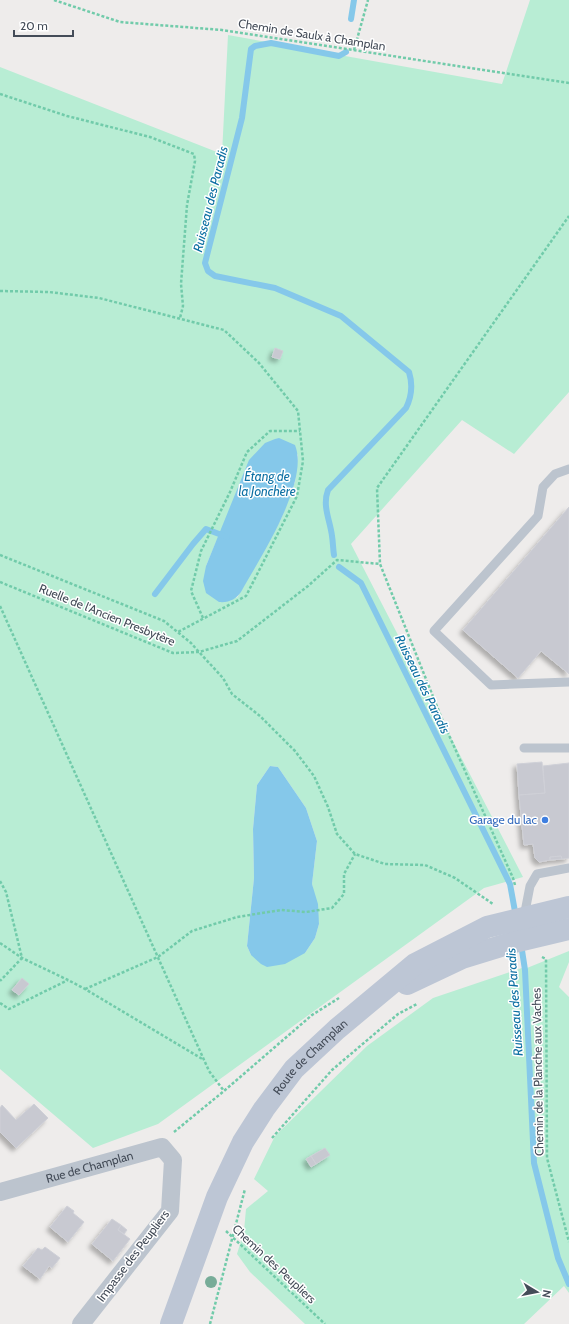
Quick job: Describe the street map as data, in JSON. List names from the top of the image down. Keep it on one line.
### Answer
{"streets":{"street":["Route de Champlan","Rue de Champlan","Impasse des Peupliers"],"path":["Chemin de Saulx à Champlan","Ruelle de l'Ancien Presbytère","Chemin de la Planche aux Vaches","Chemin des Peupliers"]},"crossings":[["Route de Champlan","Chemin des Peupliers"],["Rue de Champlan","Impasse des Peupliers"]],"water":["Ruisseau des Paradis","Étang de la Jonchère"],"places":["Garage du lac"],"scale_bar":"20 m","north":"right"}
